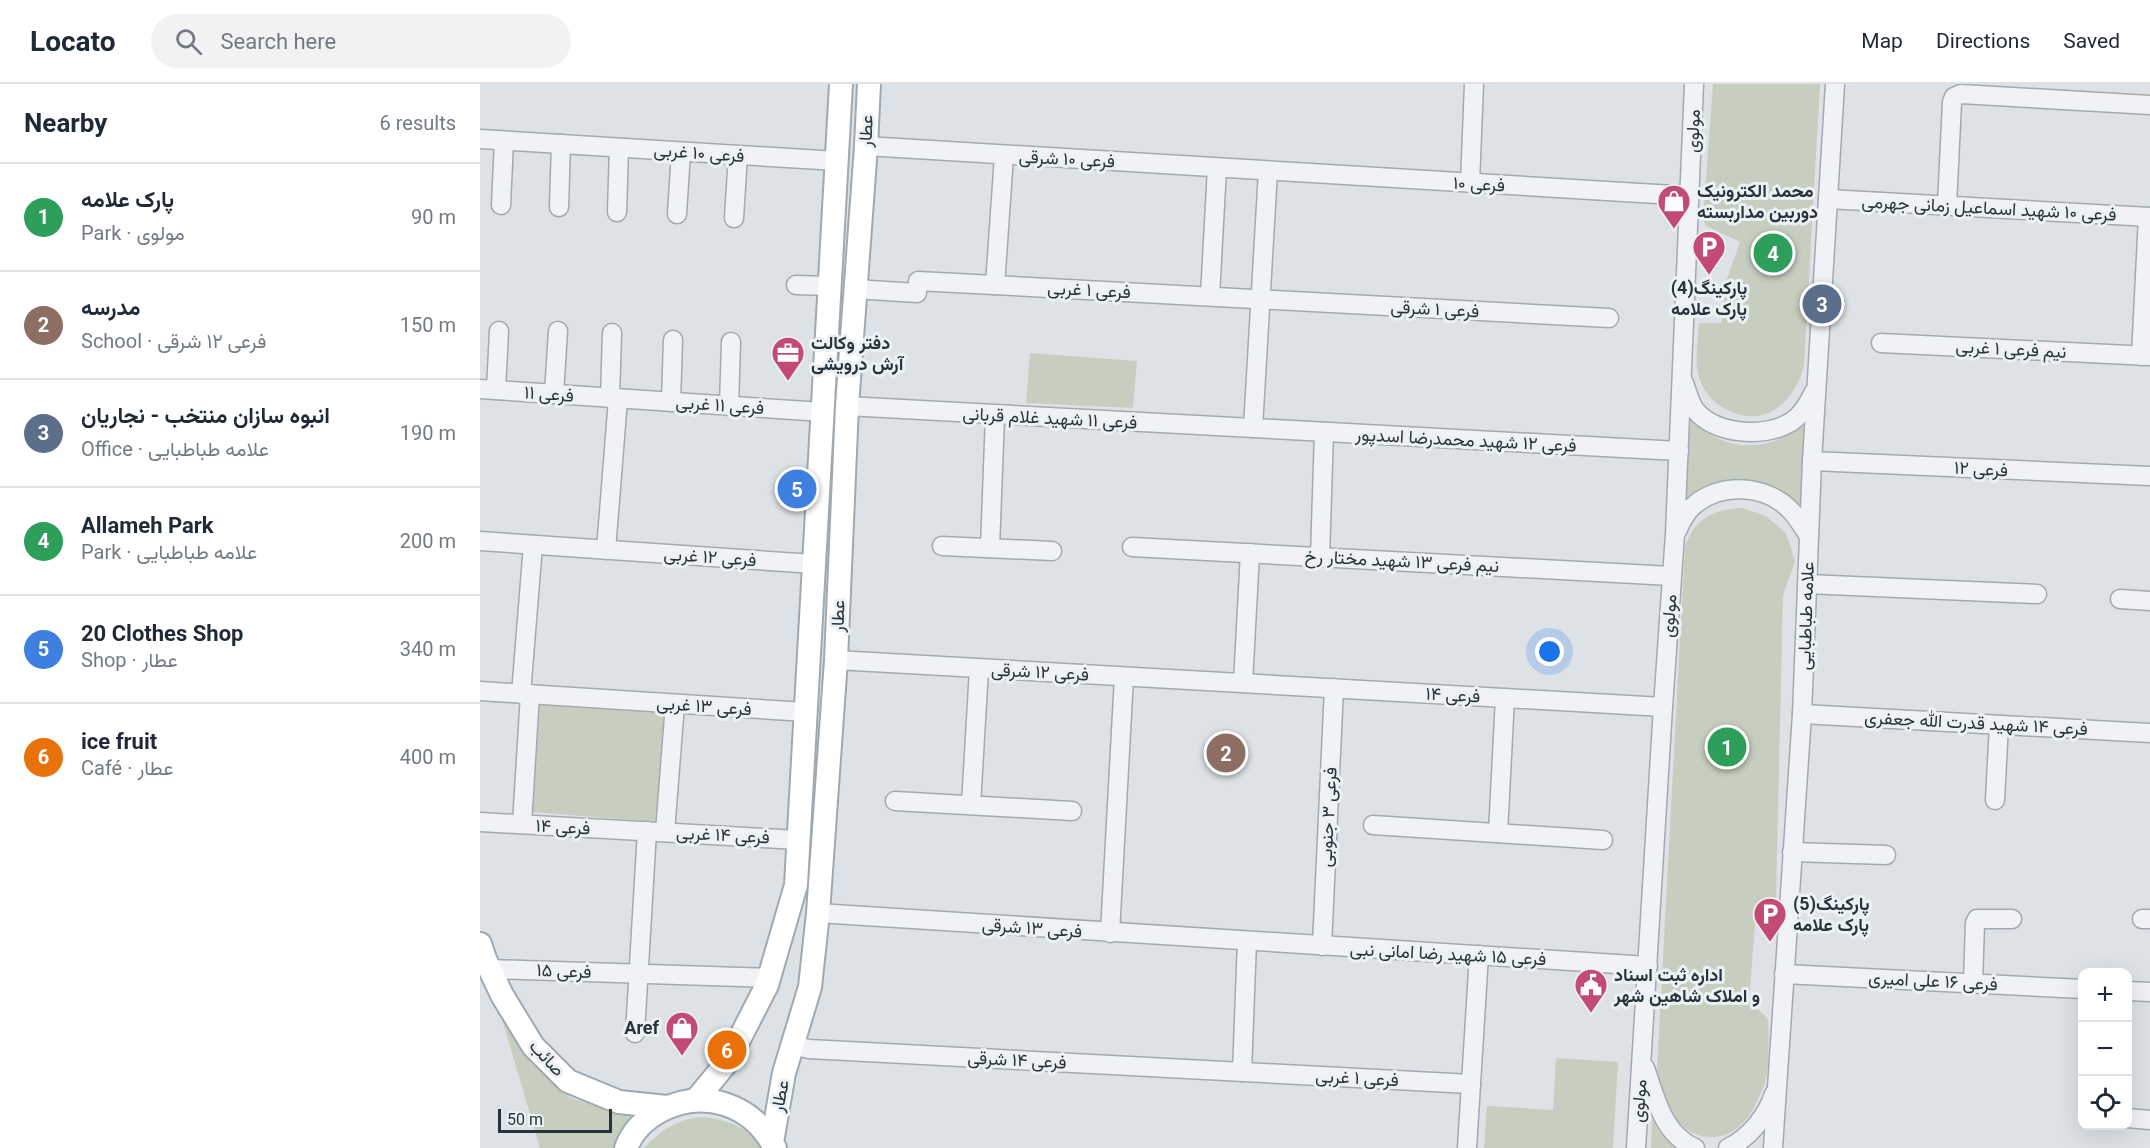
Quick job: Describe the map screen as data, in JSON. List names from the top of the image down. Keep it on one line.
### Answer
{"streets":{"main road":["عطار","صائب"],"street":["مولوی","فرعی ۱۰ غربی","فرعی ۱۰ شرقی","فرعی ۱۰","فرعی ۱۰ شهید اسماعیل زمانی جهرمی","فرعی ۱ غربی","فرعی ۱ شرقی","نیم فرعی ۱ غربی","فرعی ۱۱","فرعی ۱۱ غربی","فرعی ۱۱ شهید غلام قربانی","فرعی ۱۲ شهید محمدرضا اسدپور","فرعی ۱۲","فرعی ۱۲ غربی","نیم فرعی ۱۳ شهید مختار رخ","علامه طباطبایی","فرعی ۱۲ شرقی","فرعی ۱۴","فرعی ۱۳ غربی","فرعی ۱۴ شهید قدرت الله جعفری","فرعی ۳ جنوبی","فرعی ۱۴ غربی","فرعی ۱۳ شرقی","فرعی ۱۵ شهید رضا امانی نبی","فرعی ۱۵","فرعی ۱۶ علی امیری","فرعی ۱۴ شرقی"]},"crossings":[["عطار","فرعی ۱۰ غربی"],["عطار","فرعی ۱۰ شرقی"],["عطار","فرعی ۱ غربی"],["عطار","فرعی ۱۱ غربی"],["عطار","فرعی ۱۱ شهید غلام قربانی"],["عطار","فرعی ۱۲ غربی"],["عطار","فرعی ۱۲ شرقی"],["عطار","فرعی ۱۳ غربی"],["عطار","فرعی ۱۴ غربی"],["عطار","فرعی ۱۳ شرقی"],["عطار","فرعی ۱۵"],["عطار","فرعی ۱۴ شرقی"],["مولوی","فرعی ۱۰"],["مولوی","فرعی ۱۲ شهید محمدرضا اسدپور"],["مولوی","نیم فرعی ۱۳ شهید مختار رخ"],["مولوی","فرعی ۱۴"],["مولوی","فرعی ۱۵ شهید رضا امانی نبی"],["فرعی ۱۰ شرقی","فرعی ۱۰"],["فرعی ۱۰ شهید اسماعیل زمانی جهرمی","علامه طباطبایی"],["فرعی ۱ غربی","فرعی ۱ شرقی"],["فرعی ۱ غربی","فرعی ۱۴ شرقی"],["فرعی ۱۱","فرعی ۱۱ غربی"],["فرعی ۱۱ شهید غلام قربانی","فرعی ۱۲ شهید محمدرضا اسدپور"],["فرعی ۱۲","علامه طباطبایی"],["علامه طباطبایی","فرعی ۱۴ شهید قدرت الله جعفری"],["علامه طباطبایی","فرعی ۱۶ علی امیری"],["فرعی ۱۲ شرقی","فرعی ۱۴"],["فرعی ۱۴","فرعی ۳ جنوبی"],["فرعی ۱۴","فرعی ۱۴ غربی"],["فرعی ۳ جنوبی","فرعی ۱۵ شهید رضا امانی نبی"],["فرعی ۱۳ شرقی","فرعی ۱۵ شهید رضا امانی نبی"],["فرعی ۱۵","صائب"]],"places":{"shop":["محمد الکترونیک دوربین مداربسته","Aref"],"parking":["پارکینگ(4) پارک علامه","پارکینگ(5) پارک علامه"],"office":["دفتر وکالت آرش درویشی"],"public building":["اداره ثبت اسناد و املاک شاهین شهر"]},"scale_bar":"50 m","page":{"header":"Locato","search":"Search here","nav":["Map","Directions","Saved"],"heading":["Nearby","6 results"],"list":[{"mark":"1","name":"پارک علامه","note":"Park · مولوی","value":"90 m"},{"mark":"2","name":"مدرسه","note":"School · فرعی ۱۲ شرقی","value":"150 m"},{"mark":"3","name":"انبوه سازان منتخب - نجاریان","note":"Office · علامه طباطبایی","value":"190 m"},{"mark":"4","name":"Allameh Park","note":"Park · علامه طباطبایی","value":"200 m"},{"mark":"5","name":"20 Clothes Shop","note":"Shop · عطار","value":"340 m"},{"mark":"6","name":"ice fruit","note":"Café · عطار","value":"400 m"}],"pins":["4","3","5","1","2","6"],"map_buttons":["+","−"],"scale":"50 m"}}
